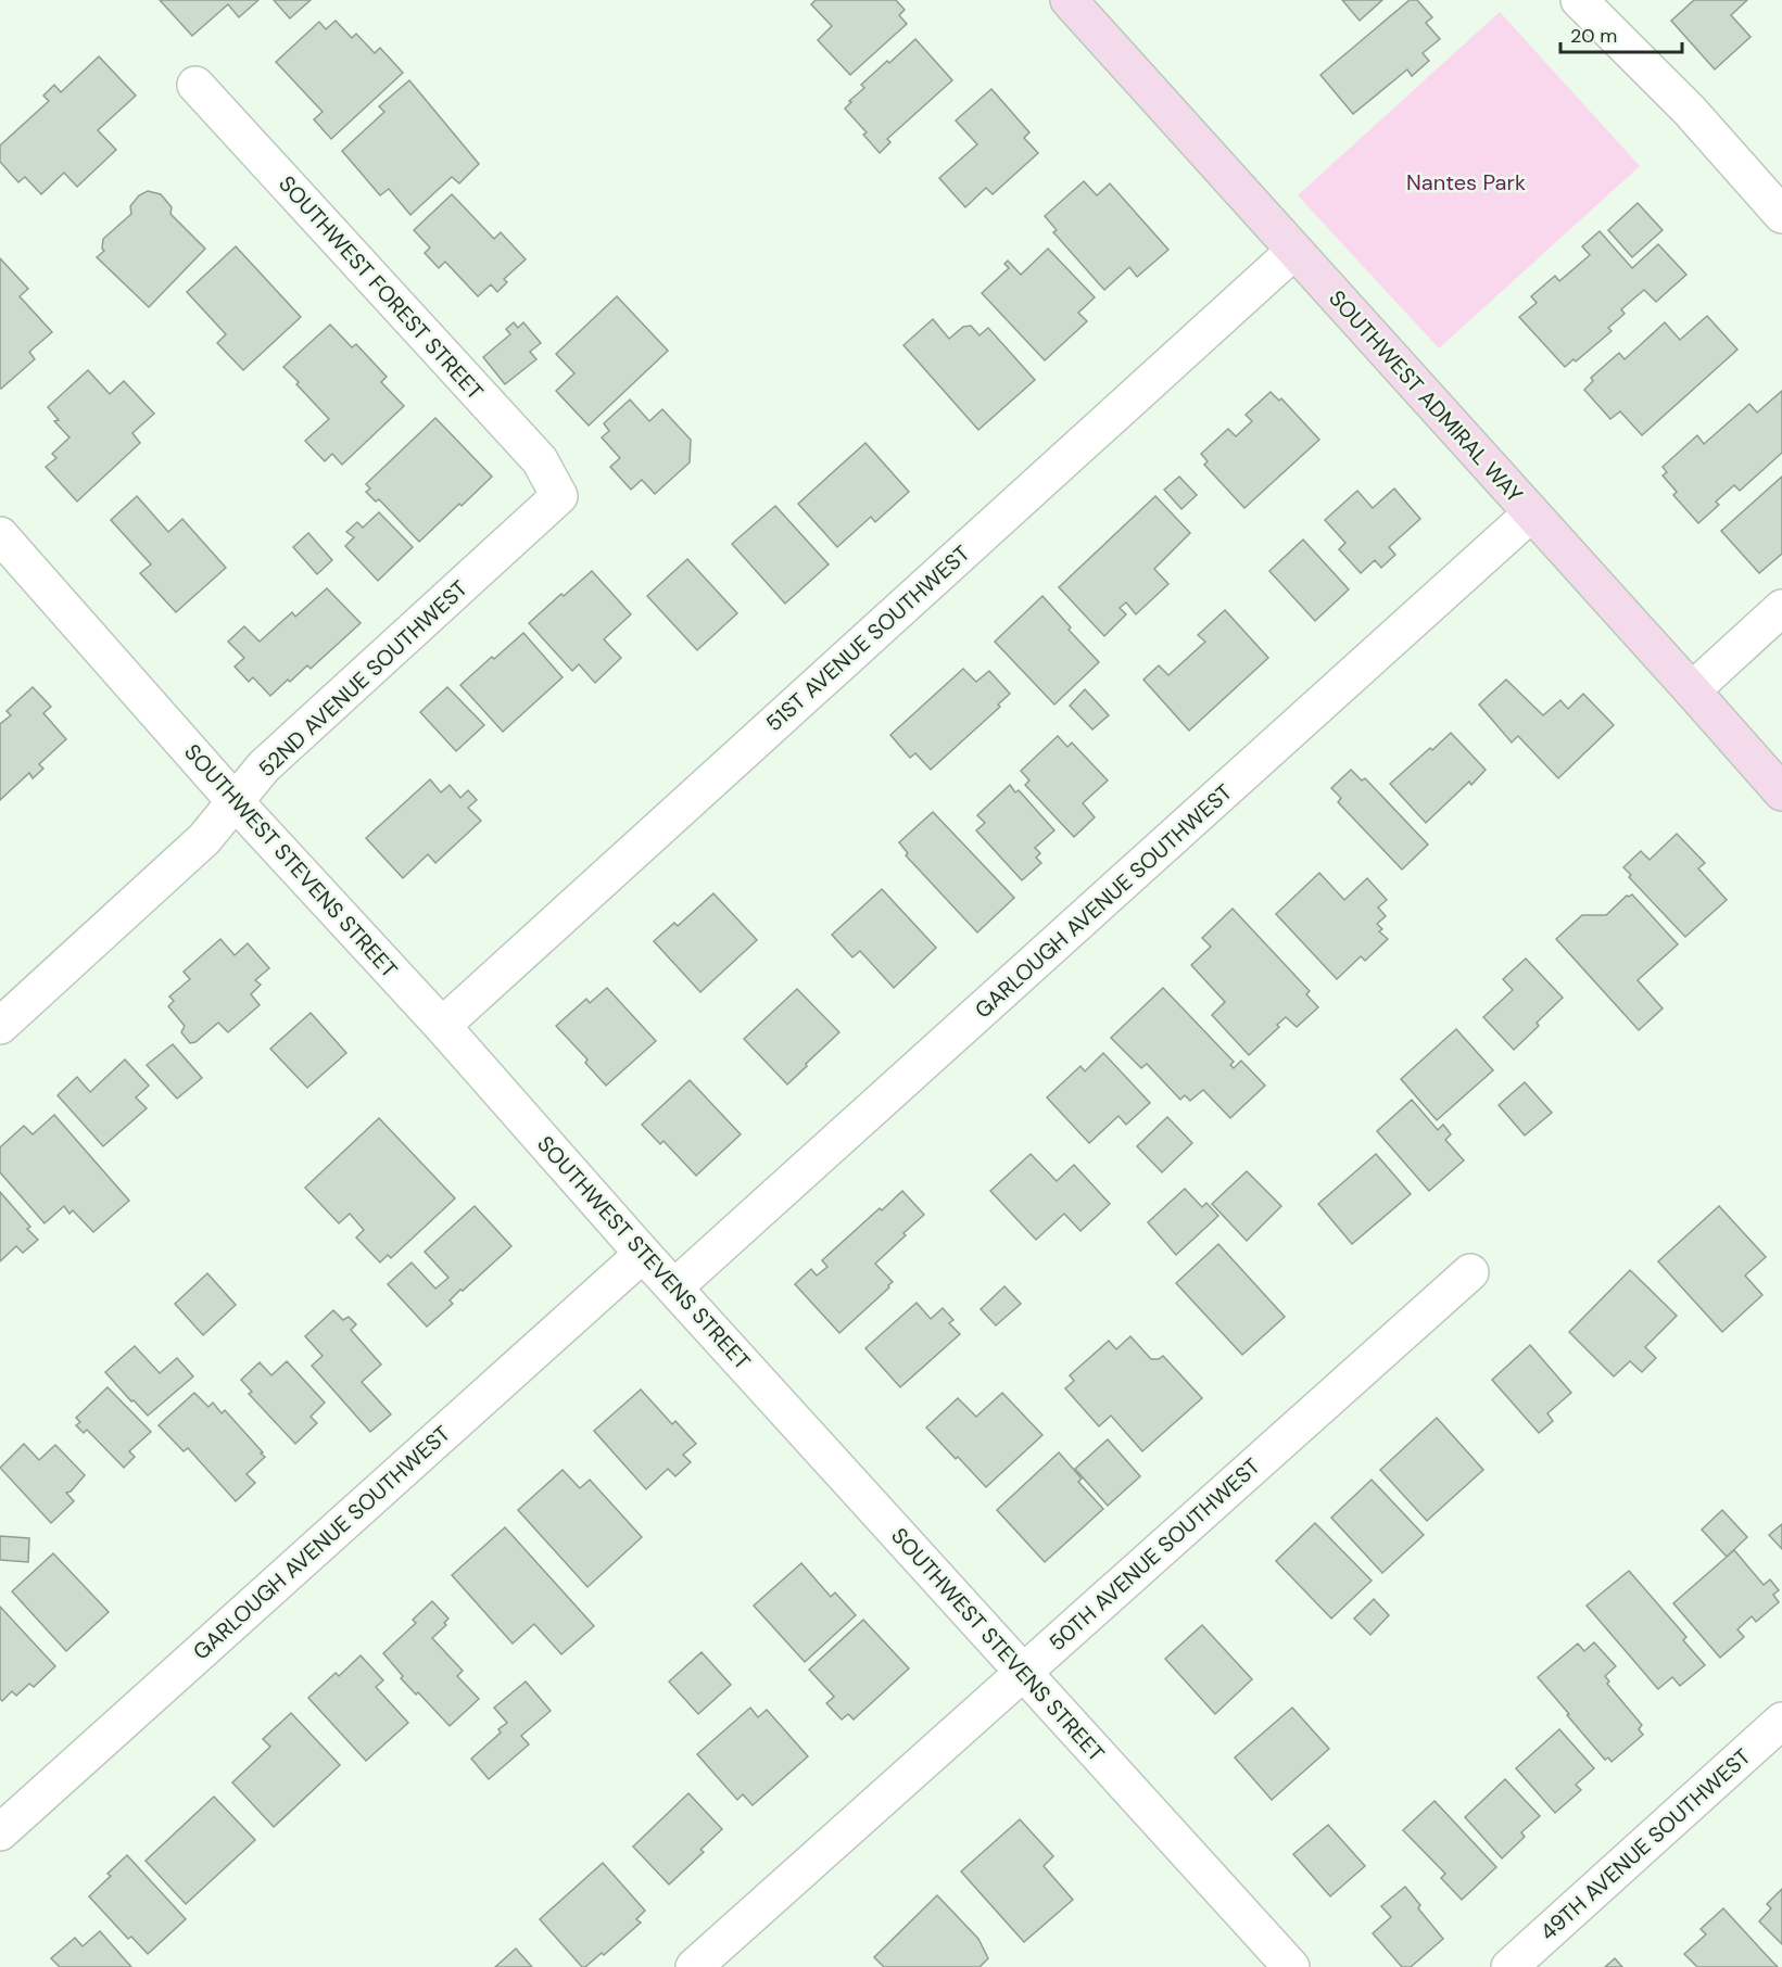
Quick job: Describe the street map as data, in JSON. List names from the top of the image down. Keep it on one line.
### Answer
{"streets":{"main road":["SOUTHWEST ADMIRAL WAY"],"street":["SOUTHWEST FOREST STREET","51ST AVENUE SOUTHWEST","52ND AVENUE SOUTHWEST","SOUTHWEST STEVENS STREET","GARLOUGH AVENUE SOUTHWEST","50TH AVENUE SOUTHWEST","49TH AVENUE SOUTHWEST"]},"crossings":[["SOUTHWEST FOREST STREET","52ND AVENUE SOUTHWEST"],["SOUTHWEST ADMIRAL WAY","51ST AVENUE SOUTHWEST"],["SOUTHWEST ADMIRAL WAY","GARLOUGH AVENUE SOUTHWEST"],["51ST AVENUE SOUTHWEST","SOUTHWEST STEVENS STREET"],["52ND AVENUE SOUTHWEST","SOUTHWEST STEVENS STREET"],["SOUTHWEST STEVENS STREET","GARLOUGH AVENUE SOUTHWEST"],["SOUTHWEST STEVENS STREET","50TH AVENUE SOUTHWEST"]],"parks":["Nantes Park"],"scale_bar":"20 m"}
